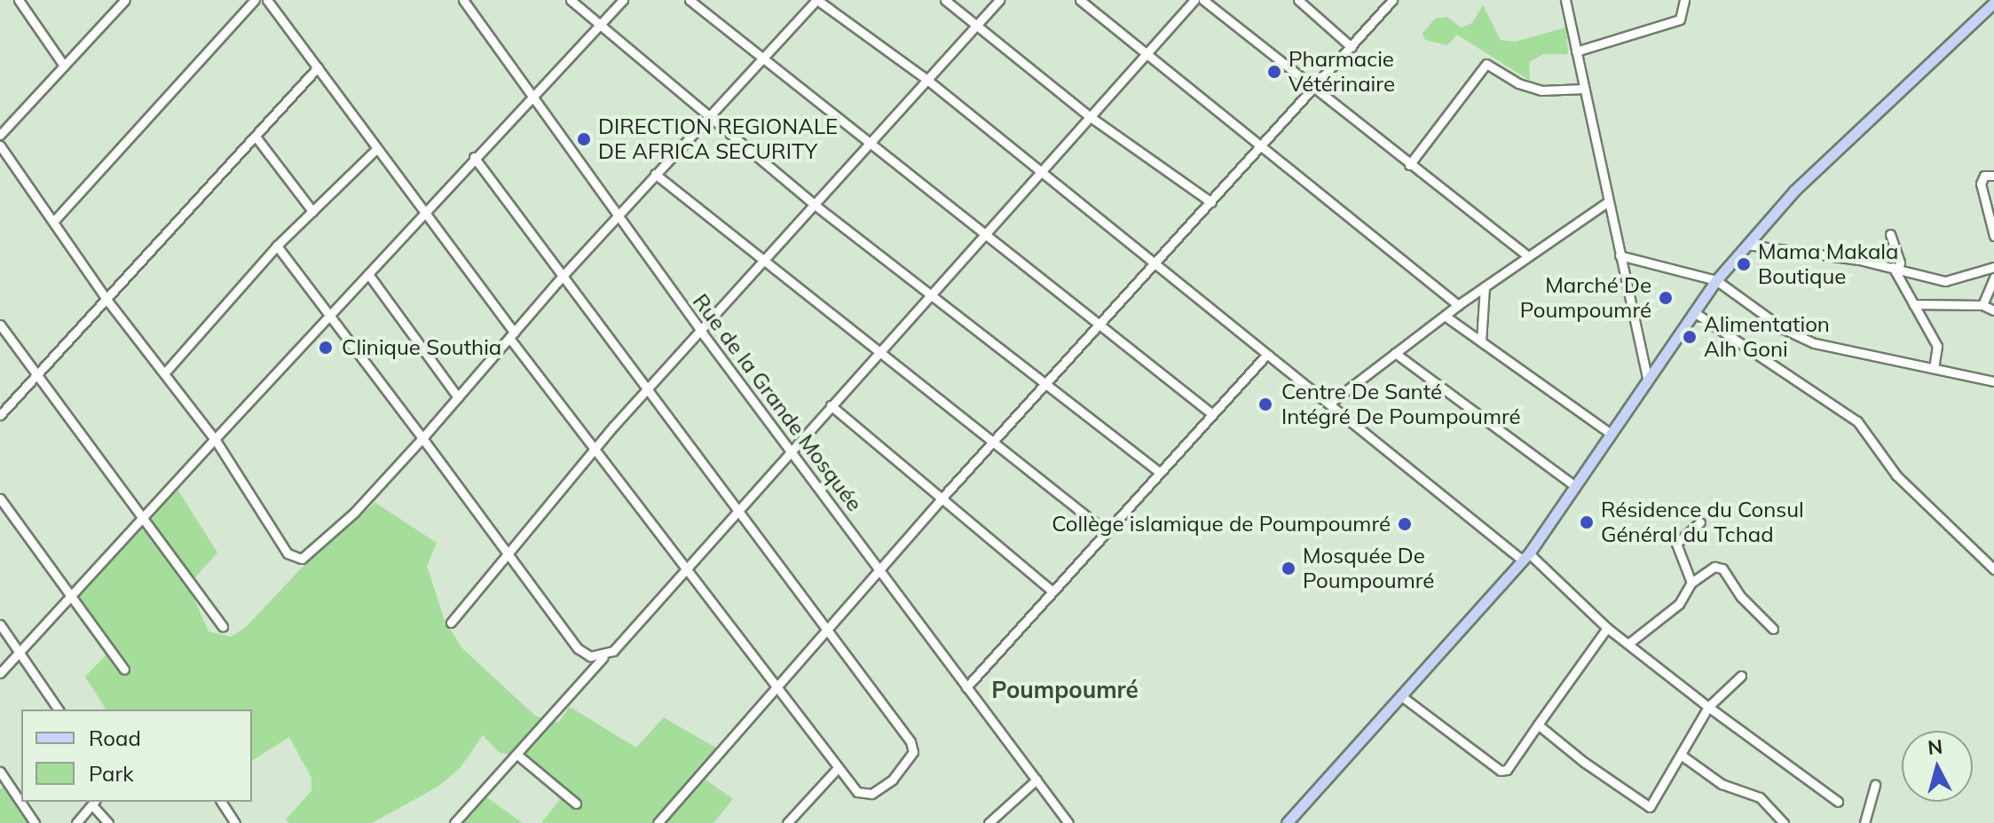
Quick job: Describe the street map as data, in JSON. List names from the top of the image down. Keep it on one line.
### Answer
{"streets":{"street":["Rue de la Grande Mosquée"]},"districts":["Poumpoumré"],"places":["Pharmacie Vétérinaire","DIRECTION REGIONALE DE AFRICA SECURITY","Mama Makala Boutique","Marché De Poumpoumré","Alimentation Alh Goni","Clinique Southia","Centre De Santé Intégré De Poumpoumré","Résidence du Consul Général du Tchad","Collège islamique de Poumpoumré","Mosquée De Poumpoumré"],"legend":["Road","Park"],"north":"top"}
